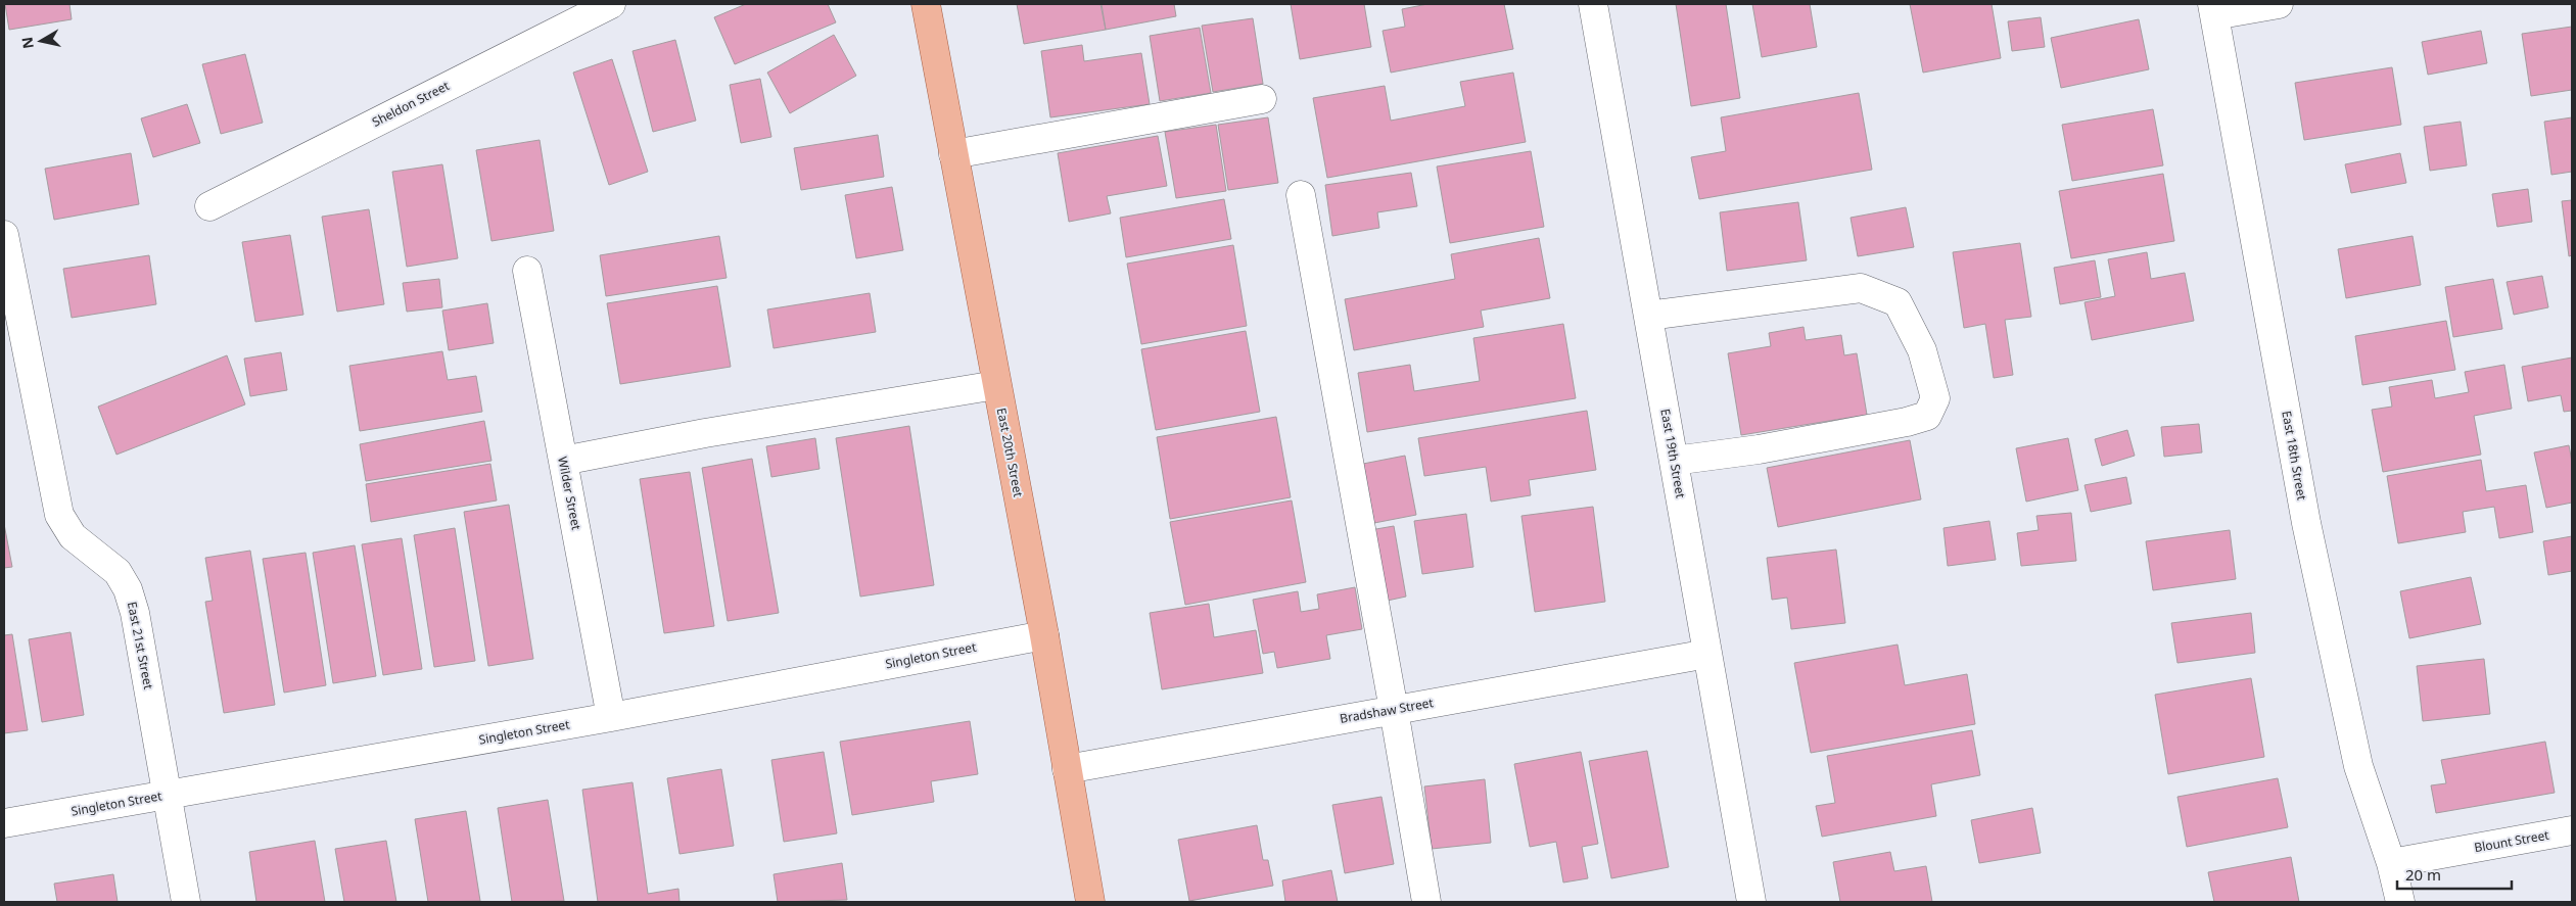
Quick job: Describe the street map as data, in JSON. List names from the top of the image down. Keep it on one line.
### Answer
{"streets":{"main road":["East 20th Street"],"street":["Sheldon Street","East 19th Street","East 18th Street","Wilder Street","East 21st Street","Singleton Street","Bradshaw Street","Blount Street"]},"crossings":[["East 20th Street","Singleton Street"],["East 20th Street","Bradshaw Street"],["East 19th Street","Bradshaw Street"],["East 18th Street","Blount Street"],["Wilder Street","Singleton Street"],["East 21st Street","Singleton Street"]],"scale_bar":"20 m","north":"left"}
